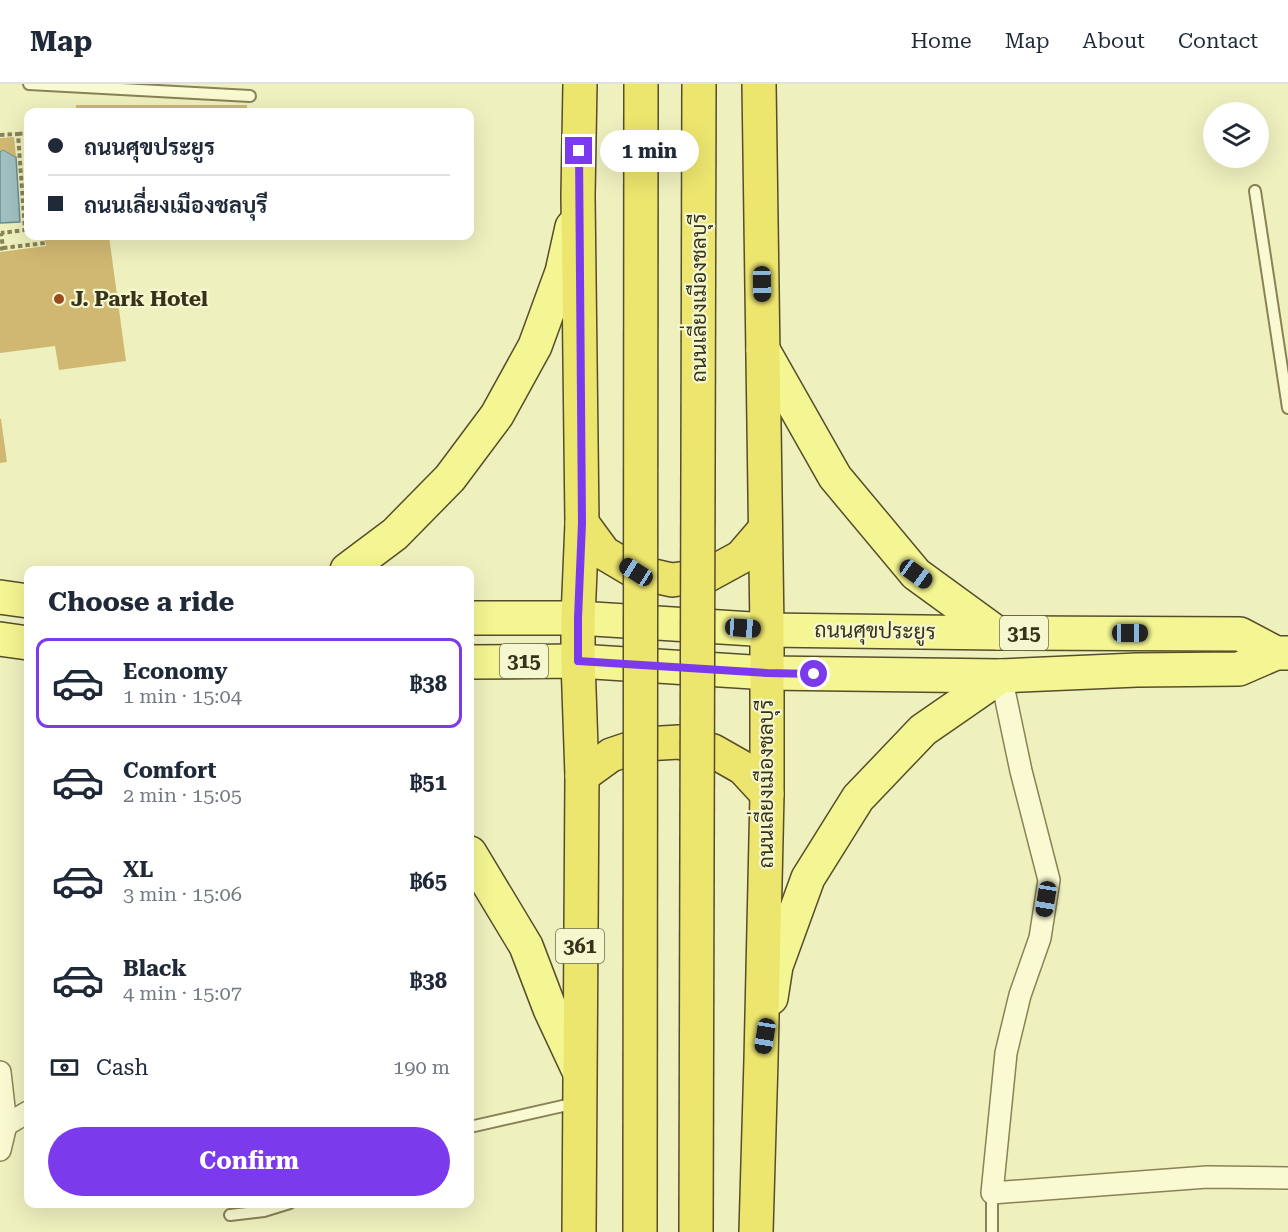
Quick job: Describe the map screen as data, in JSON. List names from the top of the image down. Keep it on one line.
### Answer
{"streets":{"highway":["ถนนเลี่ยงเมืองชลบุรี","361"],"main road":["ถนนศุขประยูร","315"]},"crossings":[["ถนนเลี่ยงเมืองชลบุรี","ถนนศุขประยูร"],["ถนนศุขประยูร","361"]],"places":["J. Park Hotel"],"page":{"header":"Map","nav":["Home","Map","About","Contact"],"banner":["ถนนศุขประยูร","ถนนเลี่ยงเมืองชลบุรี"],"bubble":"1 min","heading":"Choose a ride","list":[{"name":"Economy","note":"1 min · 15:04","value":"฿38"},{"name":"Comfort","note":"2 min · 15:05","value":"฿51"},{"name":"XL","note":"3 min · 15:06","value":"฿65"},{"name":"Black","note":"4 min · 15:07","value":"฿38"}],"pay":["Cash","190 m"],"buttons":"Confirm"}}
